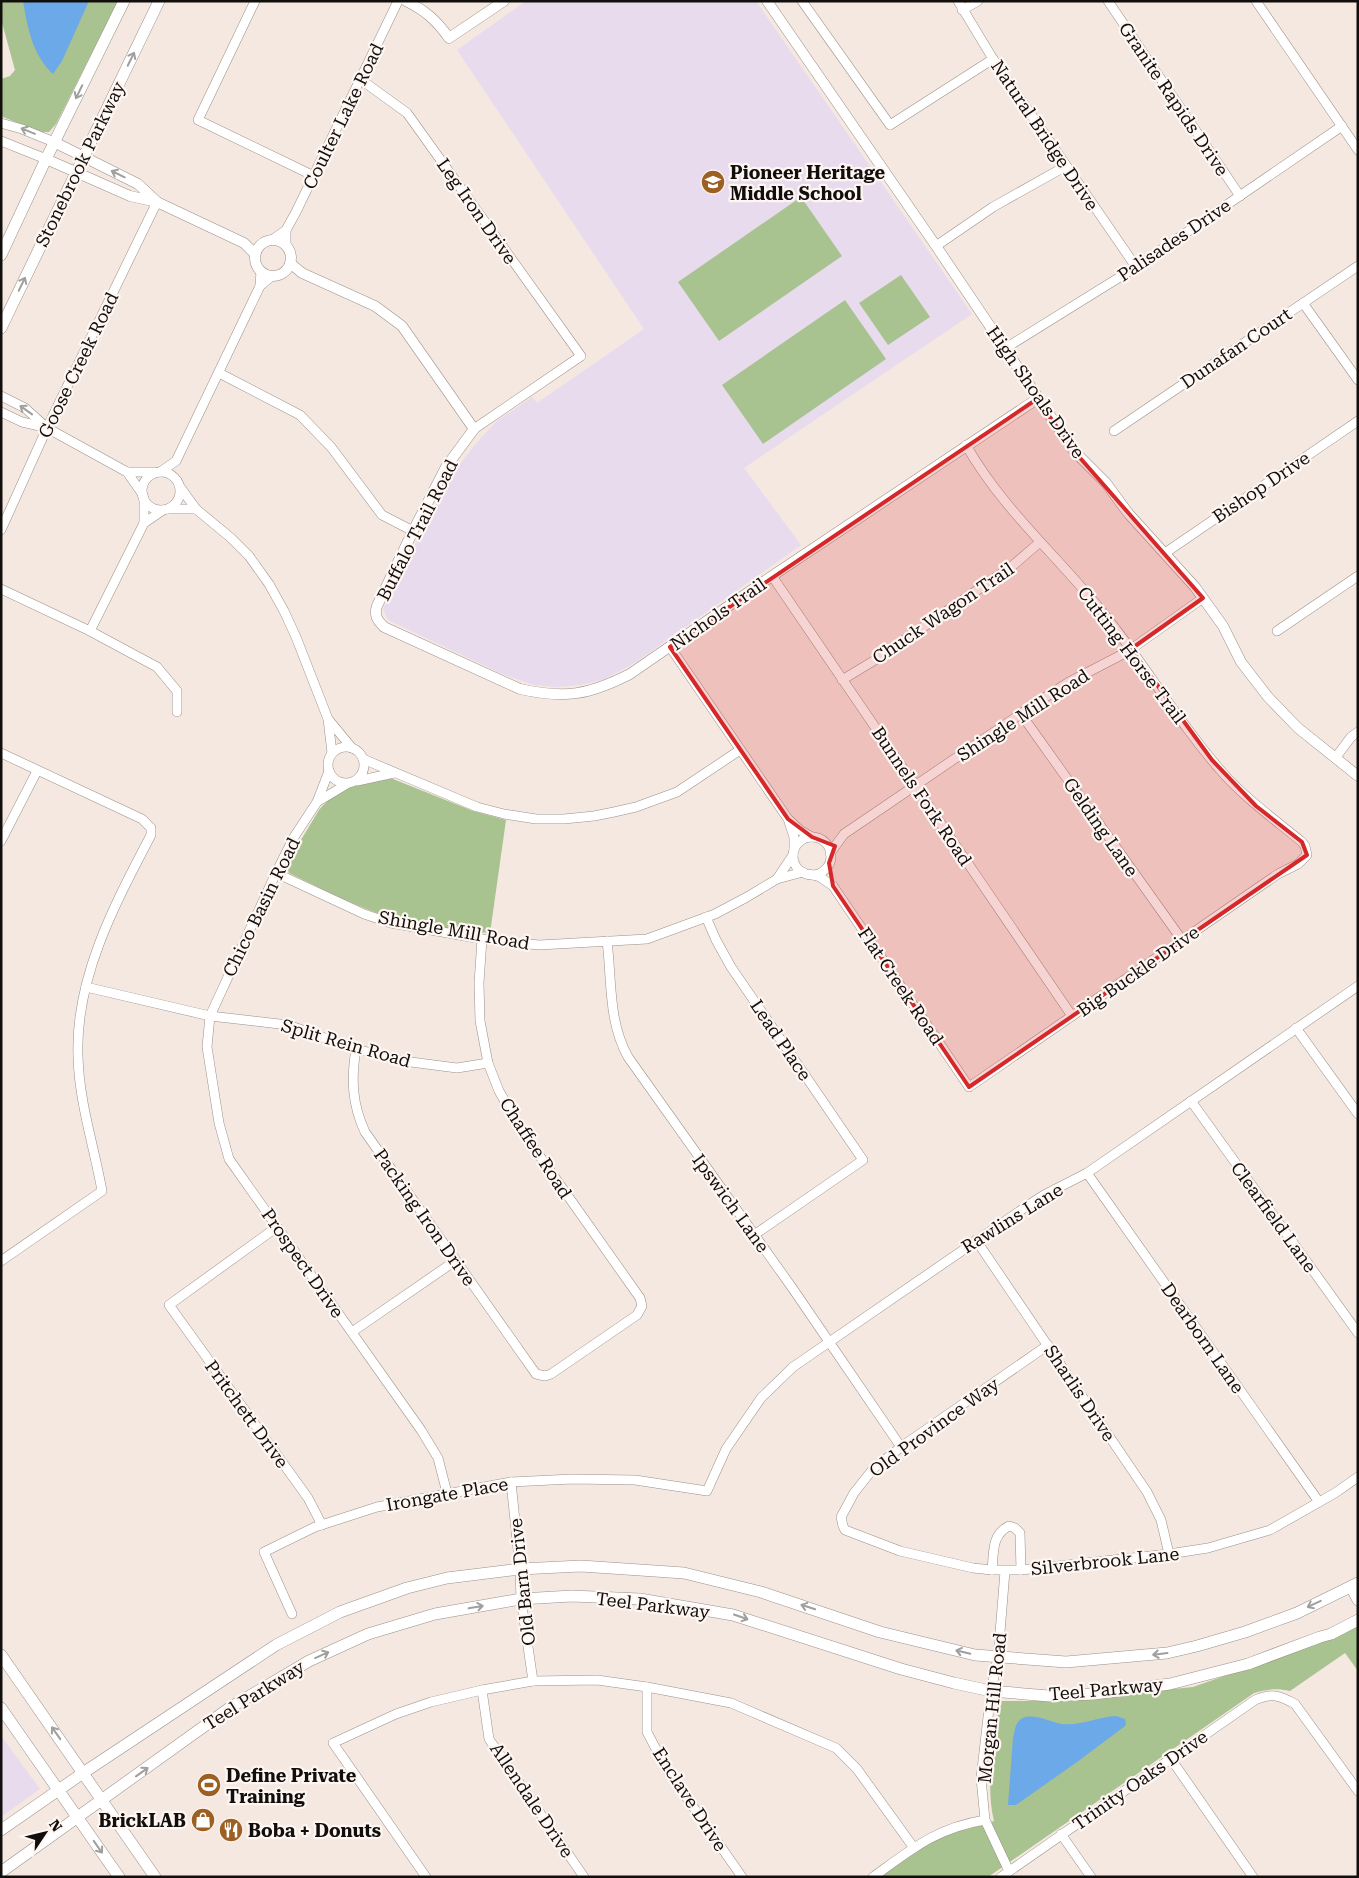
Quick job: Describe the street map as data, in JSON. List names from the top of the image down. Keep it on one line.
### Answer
{"streets":{"main road":["Stonebrook Parkway","Teel Parkway"],"street":["Granite Rapids Drive","Coulter Lake Road","Natural Bridge Drive","Leg Iron Drive","Palisades Drive","Dunafan Court","Goose Creek Road","High Shoals Drive","Bishop Drive","Buffalo Trail Road","Chuck Wagon Trail","Nichols Trail","Cutting Horse Trail","Shingle Mill Road","Bunnels Fork Road","Gelding Lane","Chico Basin Road","Big Buckle Drive","Flat Creek Road","Lead Place","Split Rein Road","Chaffee Road","Ipswich Lane","Packing Iron Drive","Clearfield Lane","Rawlins Lane","Prospect Drive","Dearborn Lane","Sharlis Drive","Pritchett Drive","Old Province Way","Irongate Place","Silverbrook Lane","Old Barn Drive","Morgan Hill Road","Trinity Oaks Drive","Enclave Drive","Allendale Drive"]},"crossings":[["Granite Rapids Drive","Palisades Drive"],["Coulter Lake Road","Leg Iron Drive"],["Natural Bridge Drive","Palisades Drive"],["Leg Iron Drive","Buffalo Trail Road"],["Palisades Drive","High Shoals Drive"],["High Shoals Drive","Bishop Drive"],["High Shoals Drive","Nichols Trail"],["High Shoals Drive","Shingle Mill Road"],["Buffalo Trail Road","Nichols Trail"],["Chuck Wagon Trail","Cutting Horse Trail"],["Chuck Wagon Trail","Bunnels Fork Road"],["Nichols Trail","Cutting Horse Trail"],["Nichols Trail","Bunnels Fork Road"],["Cutting Horse Trail","Shingle Mill Road"],["Cutting Horse Trail","Big Buckle Drive"],["Shingle Mill Road","Bunnels Fork Road"],["Shingle Mill Road","Gelding Lane"],["Shingle Mill Road","Chico Basin Road"],["Shingle Mill Road","Flat Creek Road"],["Shingle Mill Road","Lead Place"],["Shingle Mill Road","Chaffee Road"],["Shingle Mill Road","Ipswich Lane"],["Bunnels Fork Road","Big Buckle Drive"],["Gelding Lane","Big Buckle Drive"],["Chico Basin Road","Split Rein Road"],["Chico Basin Road","Prospect Drive"],["Big Buckle Drive","Flat Creek Road"],["Lead Place","Ipswich Lane"],["Split Rein Road","Chaffee Road"],["Split Rein Road","Packing Iron Drive"],["Split Rein Road","Prospect Drive"],["Chaffee Road","Packing Iron Drive"],["Ipswich Lane","Rawlins Lane"],["Ipswich Lane","Old Province Way"],["Clearfield Lane","Rawlins Lane"],["Rawlins Lane","Dearborn Lane"],["Rawlins Lane","Sharlis Drive"],["Rawlins Lane","Irongate Place"],["Prospect Drive","Pritchett Drive"],["Prospect Drive","Irongate Place"],["Dearborn Lane","Silverbrook Lane"],["Sharlis Drive","Old Province Way"],["Sharlis Drive","Silverbrook Lane"],["Pritchett Drive","Irongate Place"],["Old Province Way","Silverbrook Lane"],["Irongate Place","Old Barn Drive"],["Silverbrook Lane","Morgan Hill Road"],["Old Barn Drive","Teel Parkway"],["Teel Parkway","Morgan Hill Road"],["Morgan Hill Road","Trinity Oaks Drive"]],"places":{"school or university":["Pioneer Heritage Middle School"],"sports":["Define Private Training"],"shop":["BrickLAB"],"restaurant":["Boba + Donuts"]},"north":"top right"}
